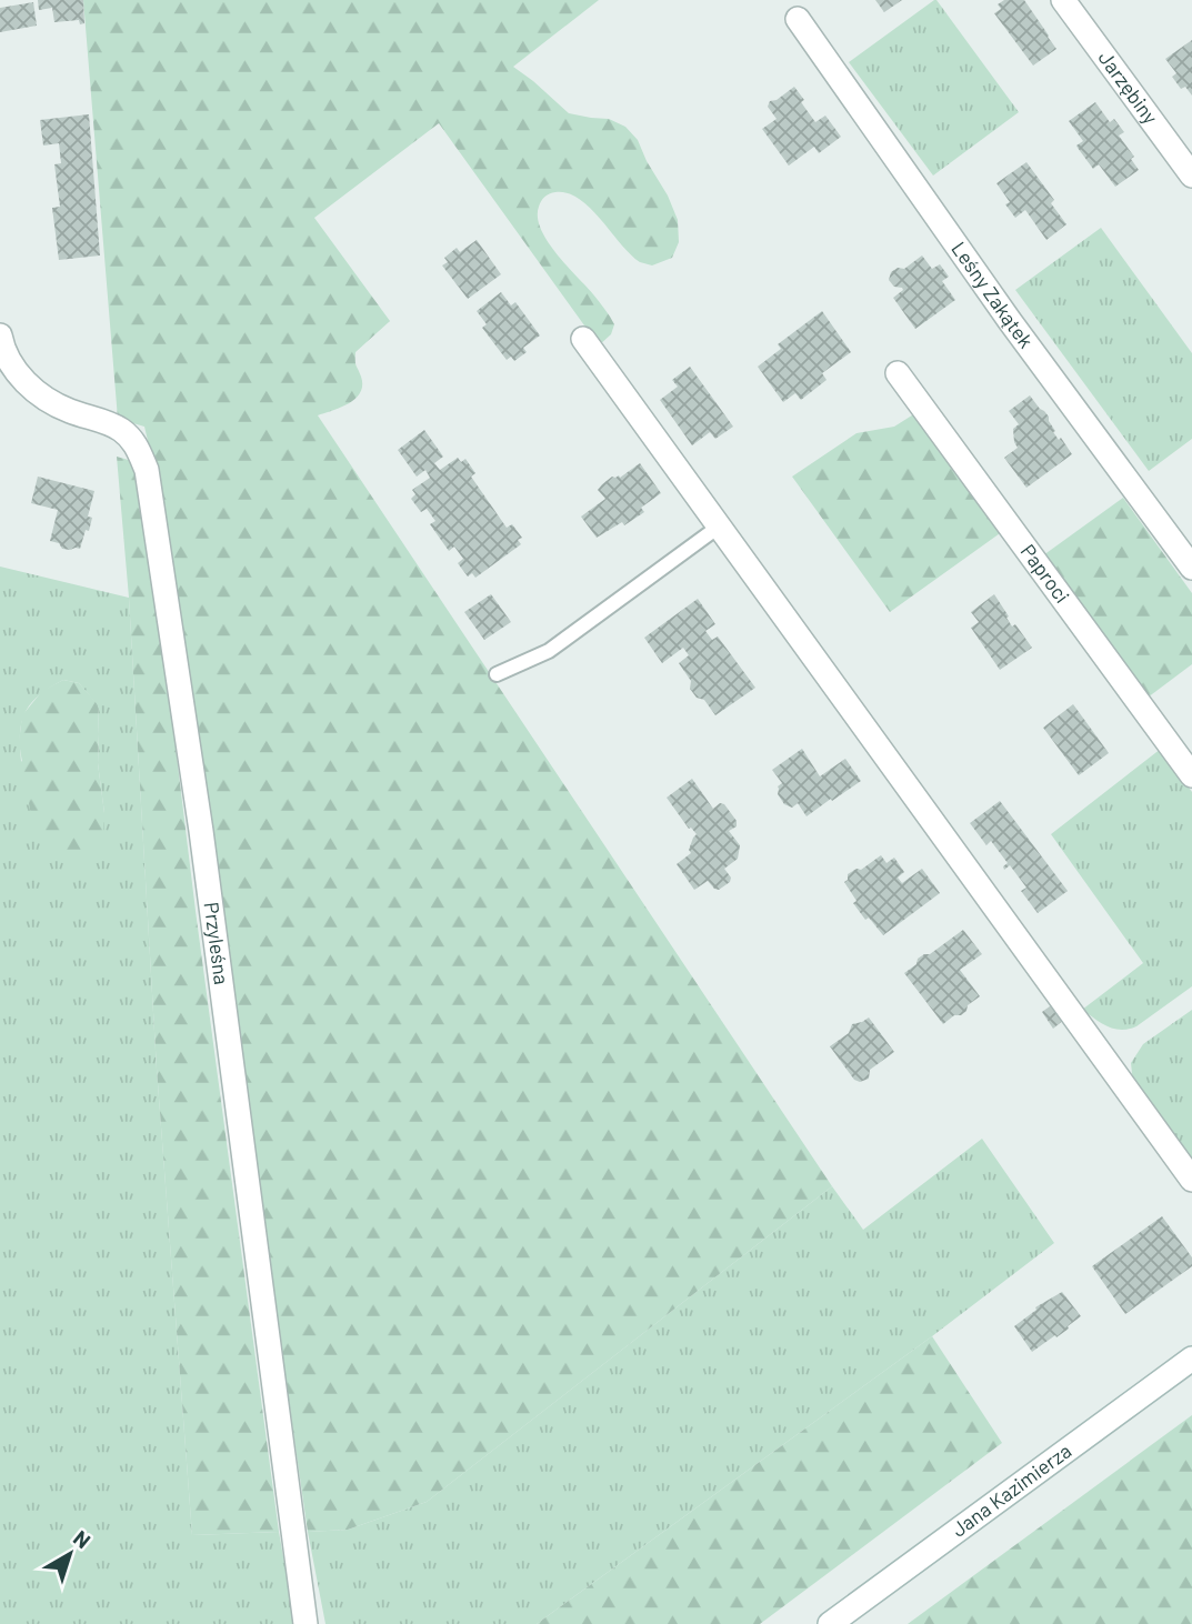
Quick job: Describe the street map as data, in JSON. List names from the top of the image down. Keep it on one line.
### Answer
{"streets":{"street":["Jarzębiny","Leśny Zakątek","Paproci","Przyleśna","Jana Kazimierza"]},"north":"top right"}
